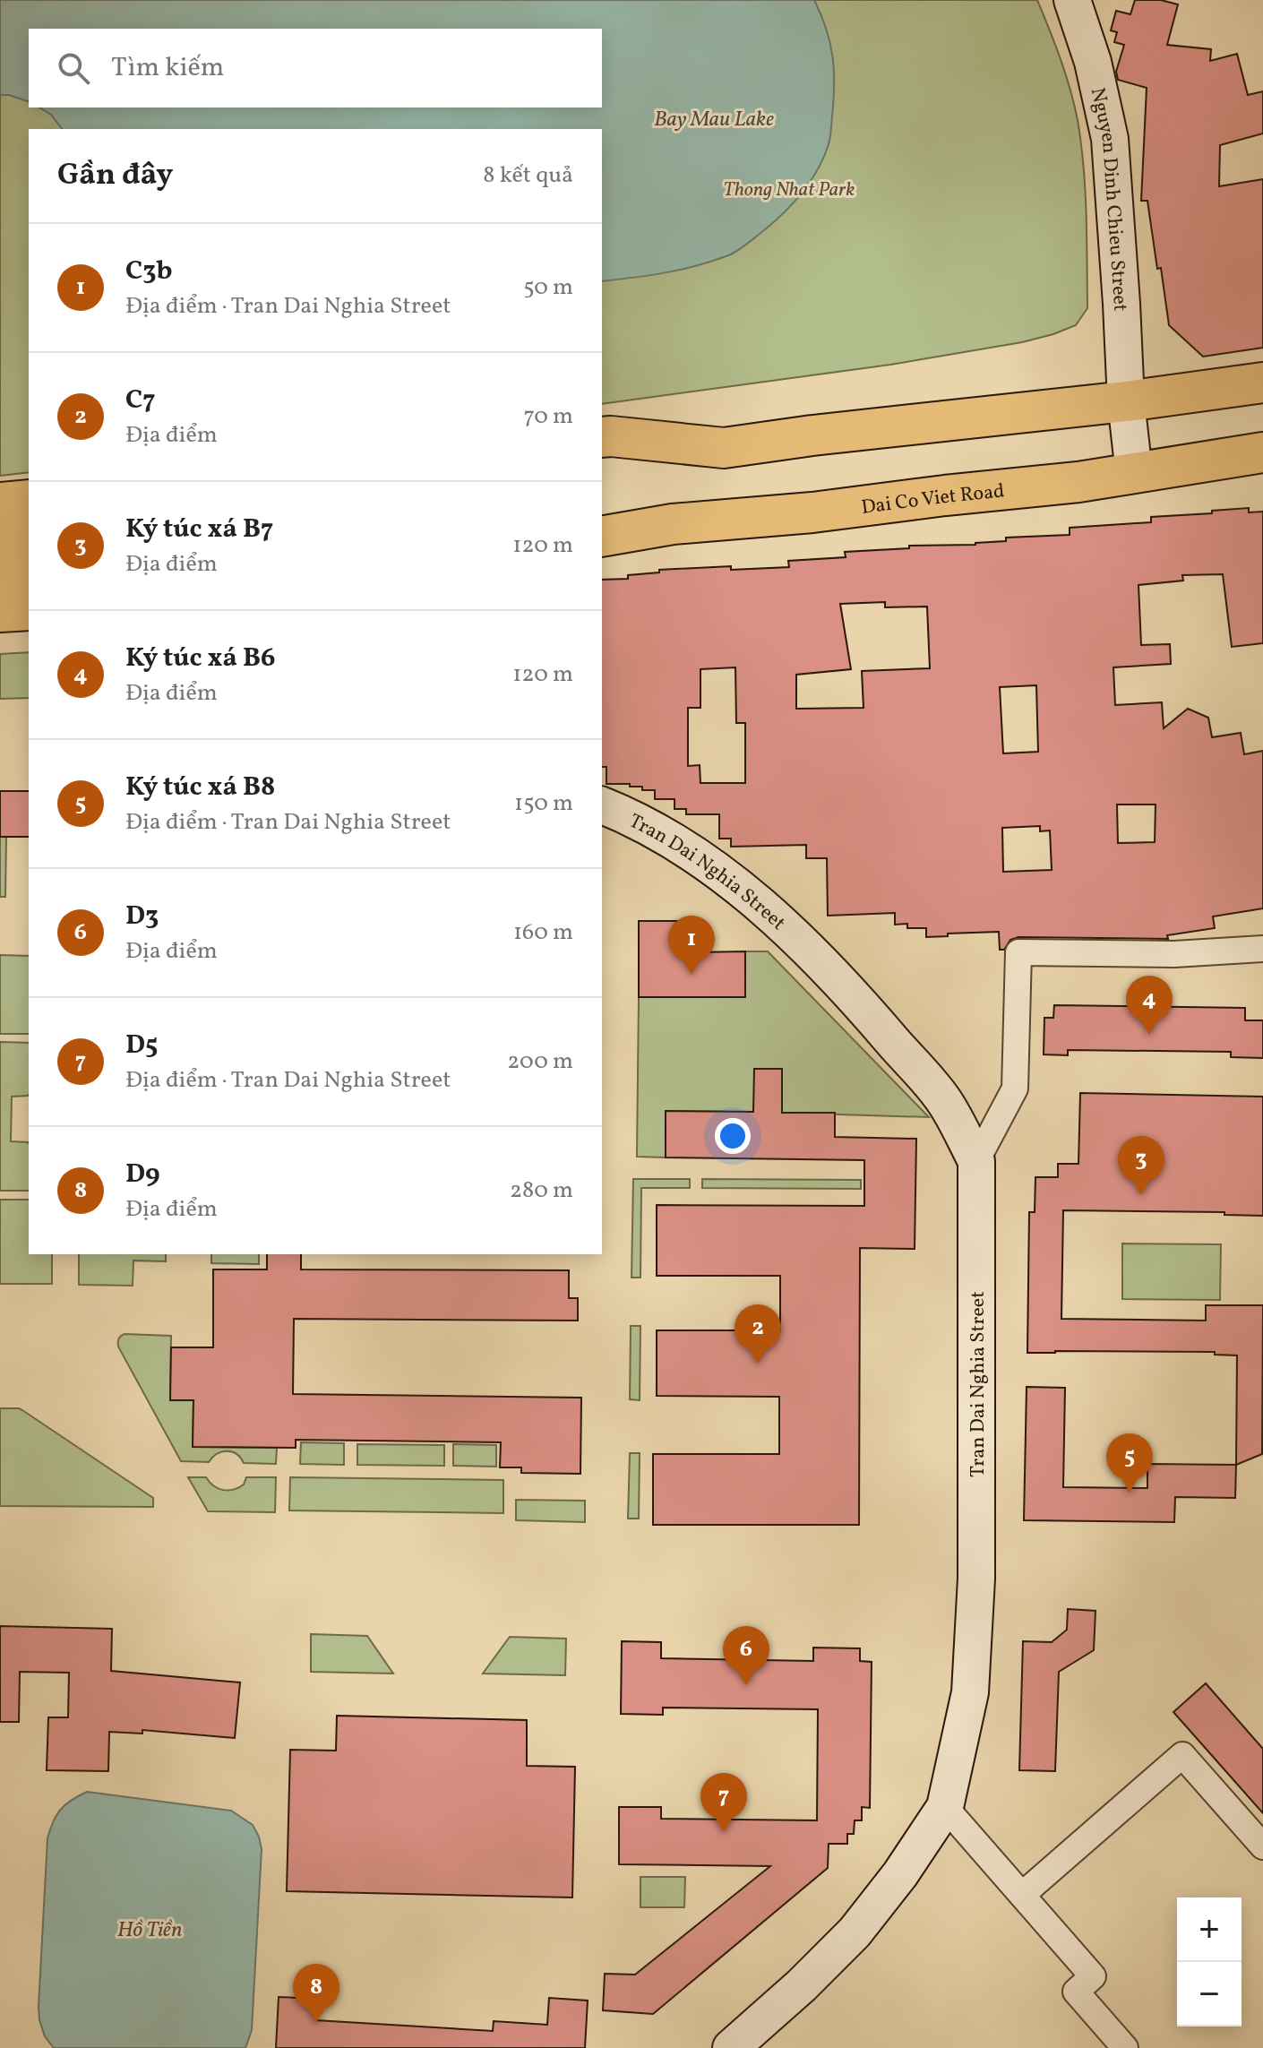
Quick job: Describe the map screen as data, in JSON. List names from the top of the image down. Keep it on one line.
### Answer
{"streets":{"main road":["Dai Co Viet Road"],"street":["Nguyen Dinh Chieu Street","Tran Dai Nghia Street"]},"crossings":[["Nguyen Dinh Chieu Street","Dai Co Viet Road"]],"water":["Bay Mau Lake","Hồ Tiền"],"parks":["Thong Nhat Park"],"page":{"search":"Tìm kiếm","heading":["Gần đây","8 kết quả"],"list":[{"mark":"1","name":"C3b","note":"Địa điểm · Tran Dai Nghia Street","value":"50 m"},{"mark":"2","name":"C7","note":"Địa điểm","value":"70 m"},{"mark":"3","name":"Ký túc xá B7","note":"Địa điểm","value":"120 m"},{"mark":"4","name":"Ký túc xá B6","note":"Địa điểm","value":"120 m"},{"mark":"5","name":"Ký túc xá B8","note":"Địa điểm · Tran Dai Nghia Street","value":"150 m"},{"mark":"6","name":"D3","note":"Địa điểm","value":"160 m"},{"mark":"7","name":"D5","note":"Địa điểm · Tran Dai Nghia Street","value":"200 m"},{"mark":"8","name":"D9","note":"Địa điểm","value":"280 m"}],"pins":["1","4","3","2","5","6","7","8"],"map_buttons":["+","−"]}}
